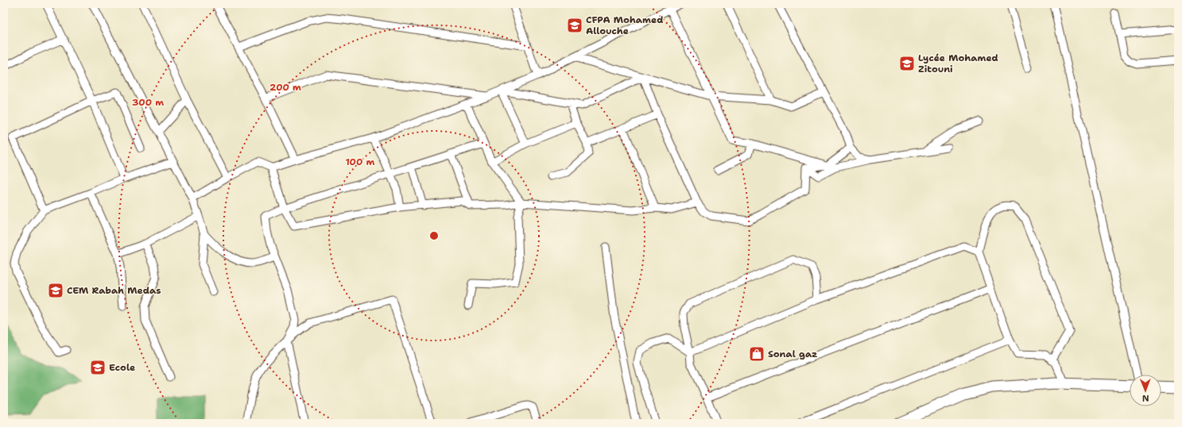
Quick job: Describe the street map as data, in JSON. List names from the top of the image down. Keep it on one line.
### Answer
{"places":{"school or university":["CFPA Mohamed Allouche","Lycée Mohamed Zitouni","CEM Rabah Medas","Ecole"],"shop":["Sonal gaz"]},"north":"bottom","rings":["200 m","300 m","100 m"]}
